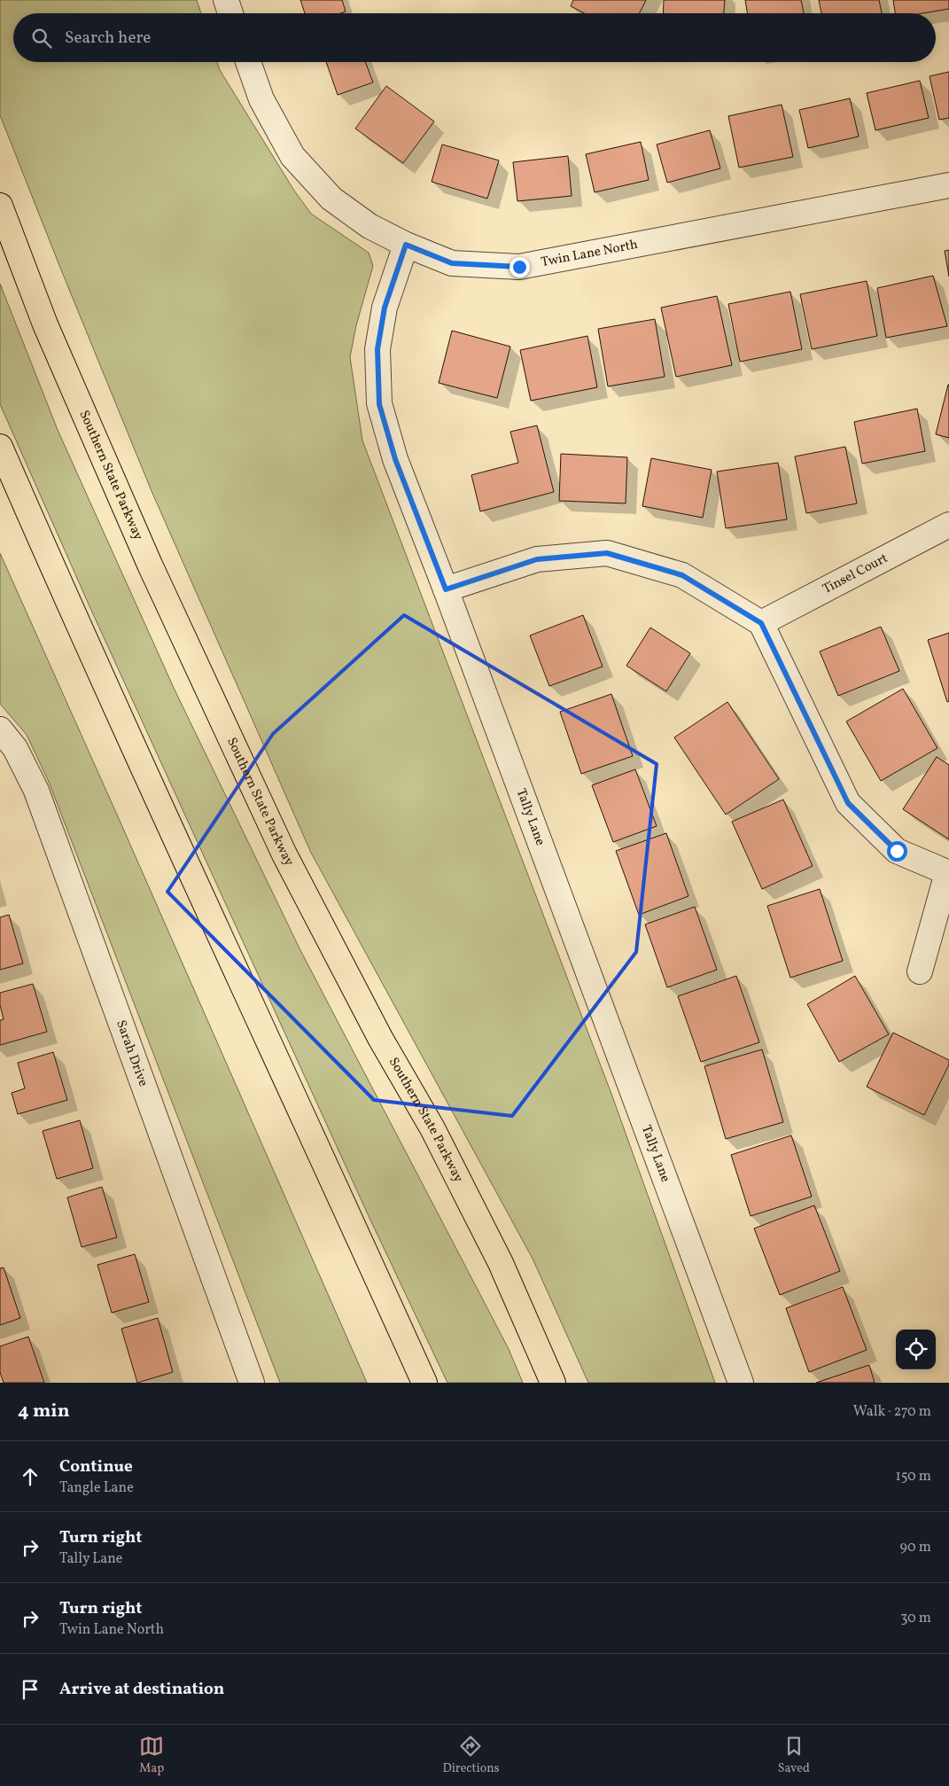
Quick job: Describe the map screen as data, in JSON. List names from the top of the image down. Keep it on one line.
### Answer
{"streets":{"highway":["Southern State Parkway"],"street":["Twin Lane North","Tinsel Court","Tally Lane","Sarah Drive"]},"crossings":[["Twin Lane North","Tally Lane"]],"page":{"search":"Search here","heading":["4 min","Walk · 270 m"],"list":[["Continue","Tangle Lane","150 m"],["Turn right","Tally Lane","90 m"],["Turn right","Twin Lane North","30 m"],"Arrive at destination"],"nav":["Map","Directions","Saved"]}}
